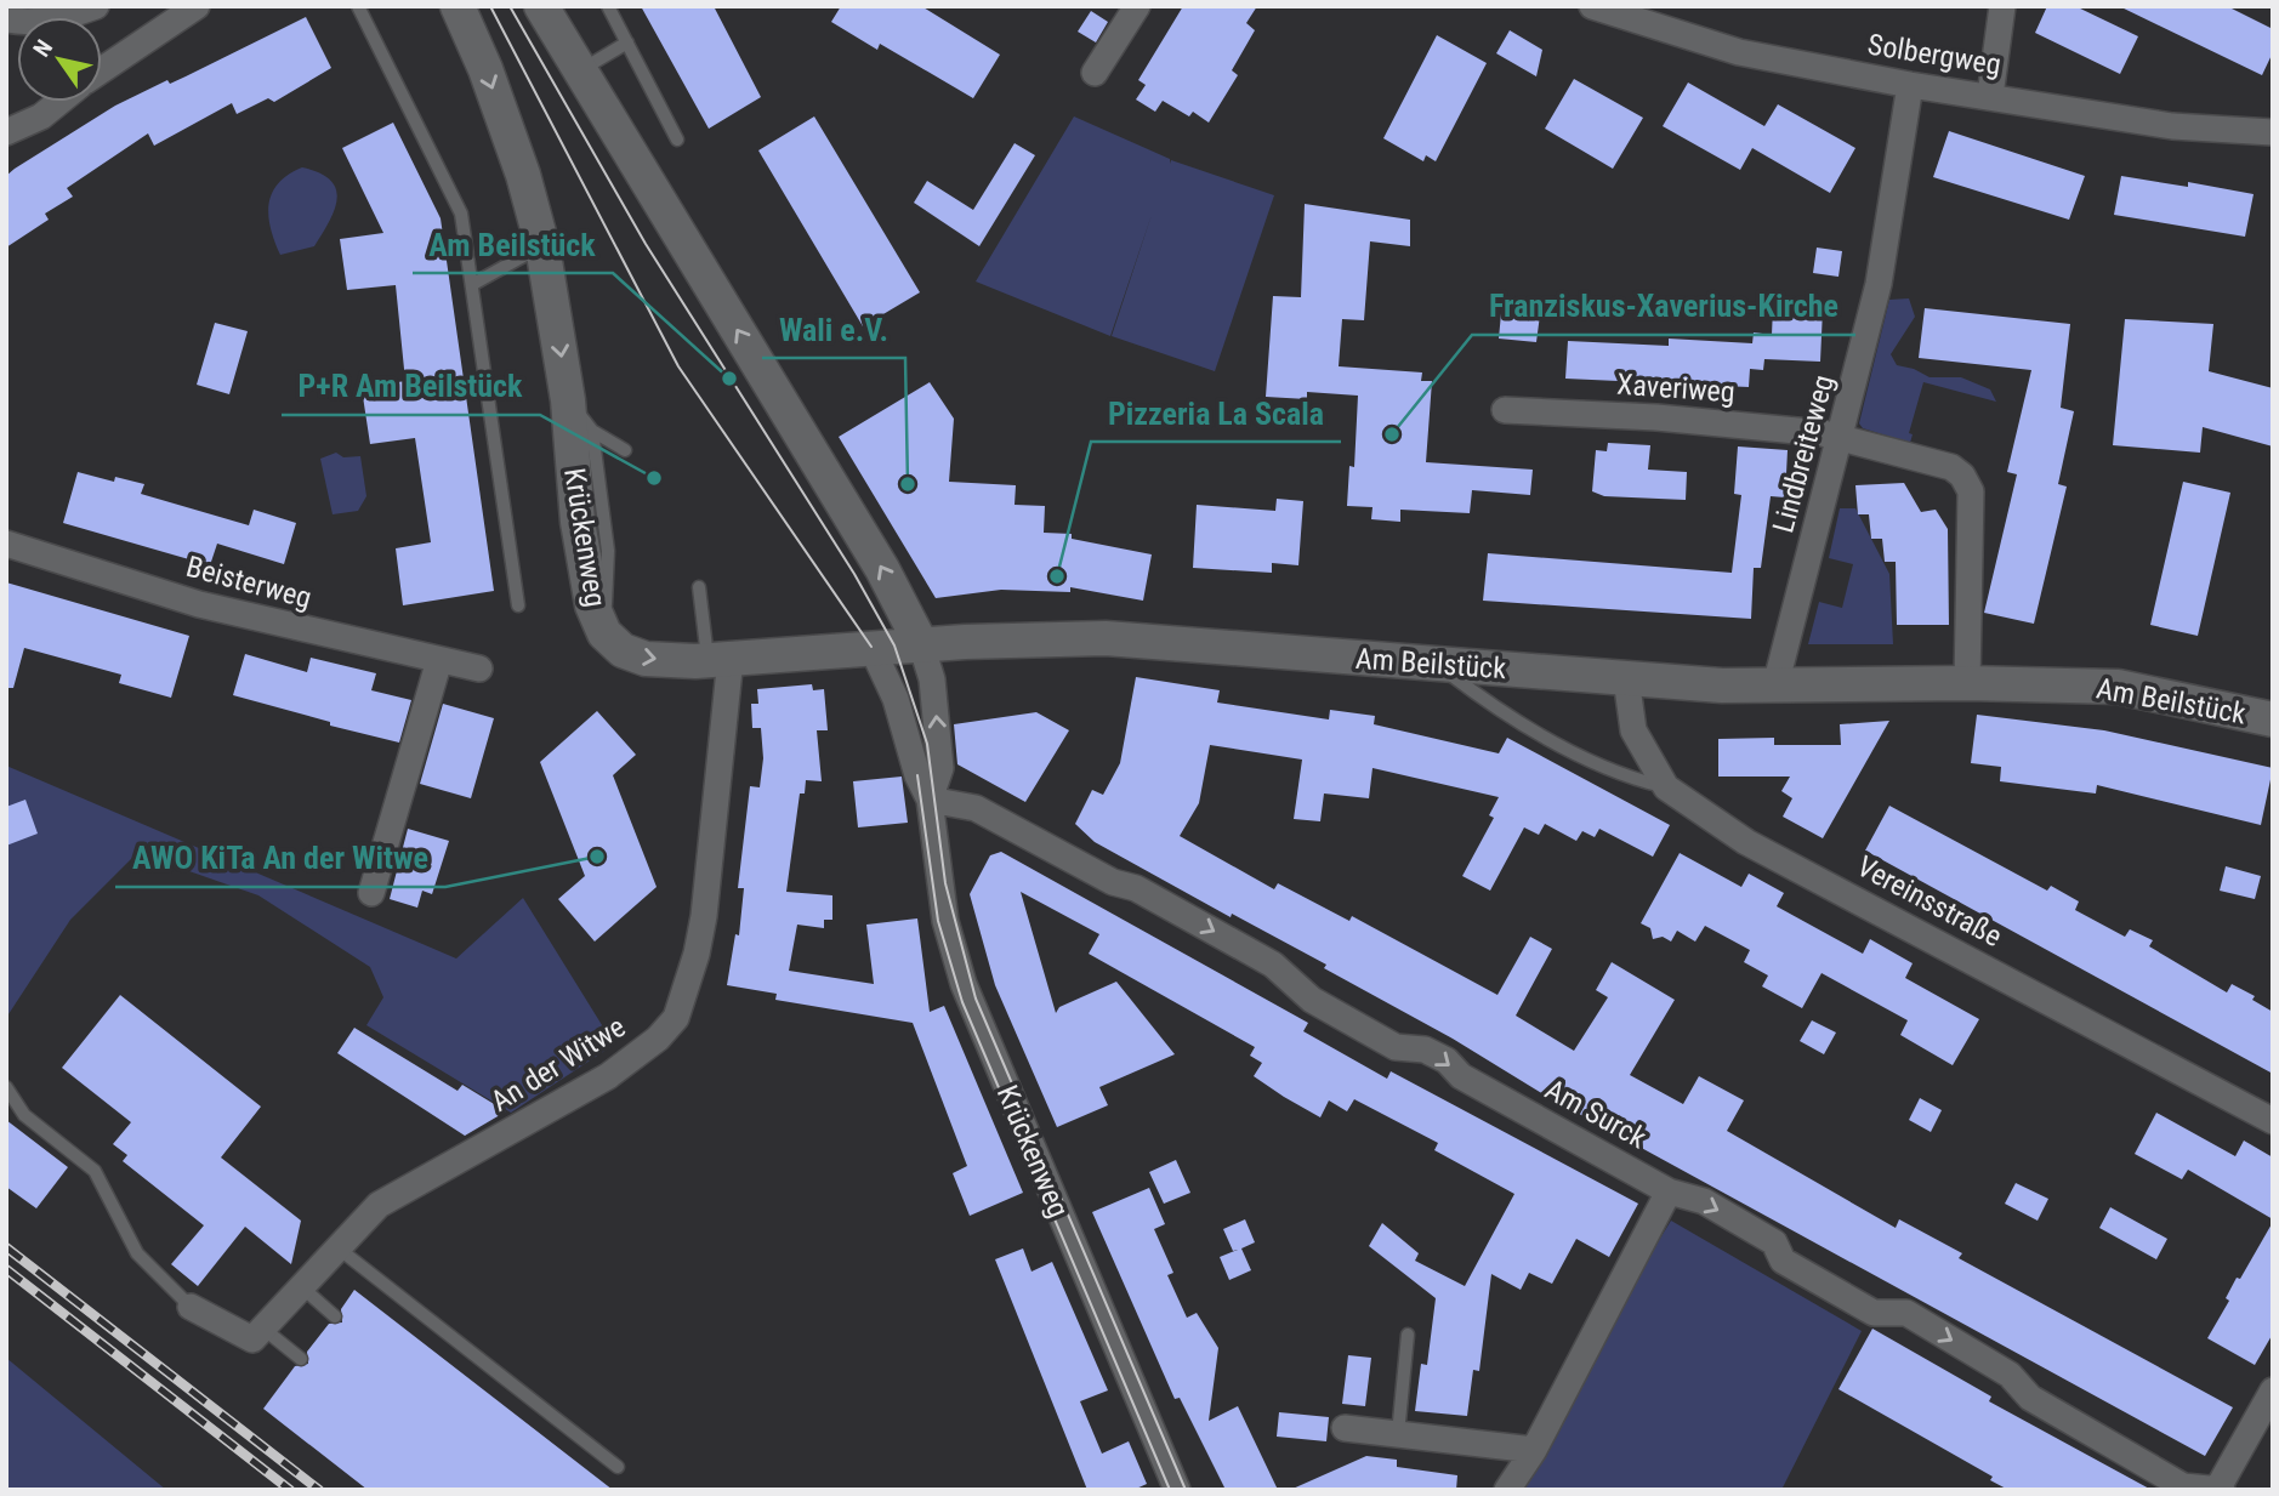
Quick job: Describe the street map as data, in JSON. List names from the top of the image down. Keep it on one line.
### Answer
{"streets":{"main road":["Krückenweg","Am Beilstück"],"street":["Solbergweg","Xaveriweg","Lindbreiteweg","Beisterweg","Vereinsstraße","An der Witwe","Am Surck"]},"crossings":[["Solbergweg","Lindbreiteweg"],["Xaveriweg","Lindbreiteweg"],["Lindbreiteweg","Am Beilstück"],["Krückenweg","Am Beilstück"],["Krückenweg","An der Witwe"],["Krückenweg","Am Surck"],["Am Beilstück","Vereinsstraße"]],"one_way":["Am Surck"],"places":["Am Beilstück","Franziskus-Xaverius-Kirche","P+R Am Beilstück","Wali e.V.","Pizzeria La Scala","AWO KiTa An der Witwe"],"north":"top left"}
